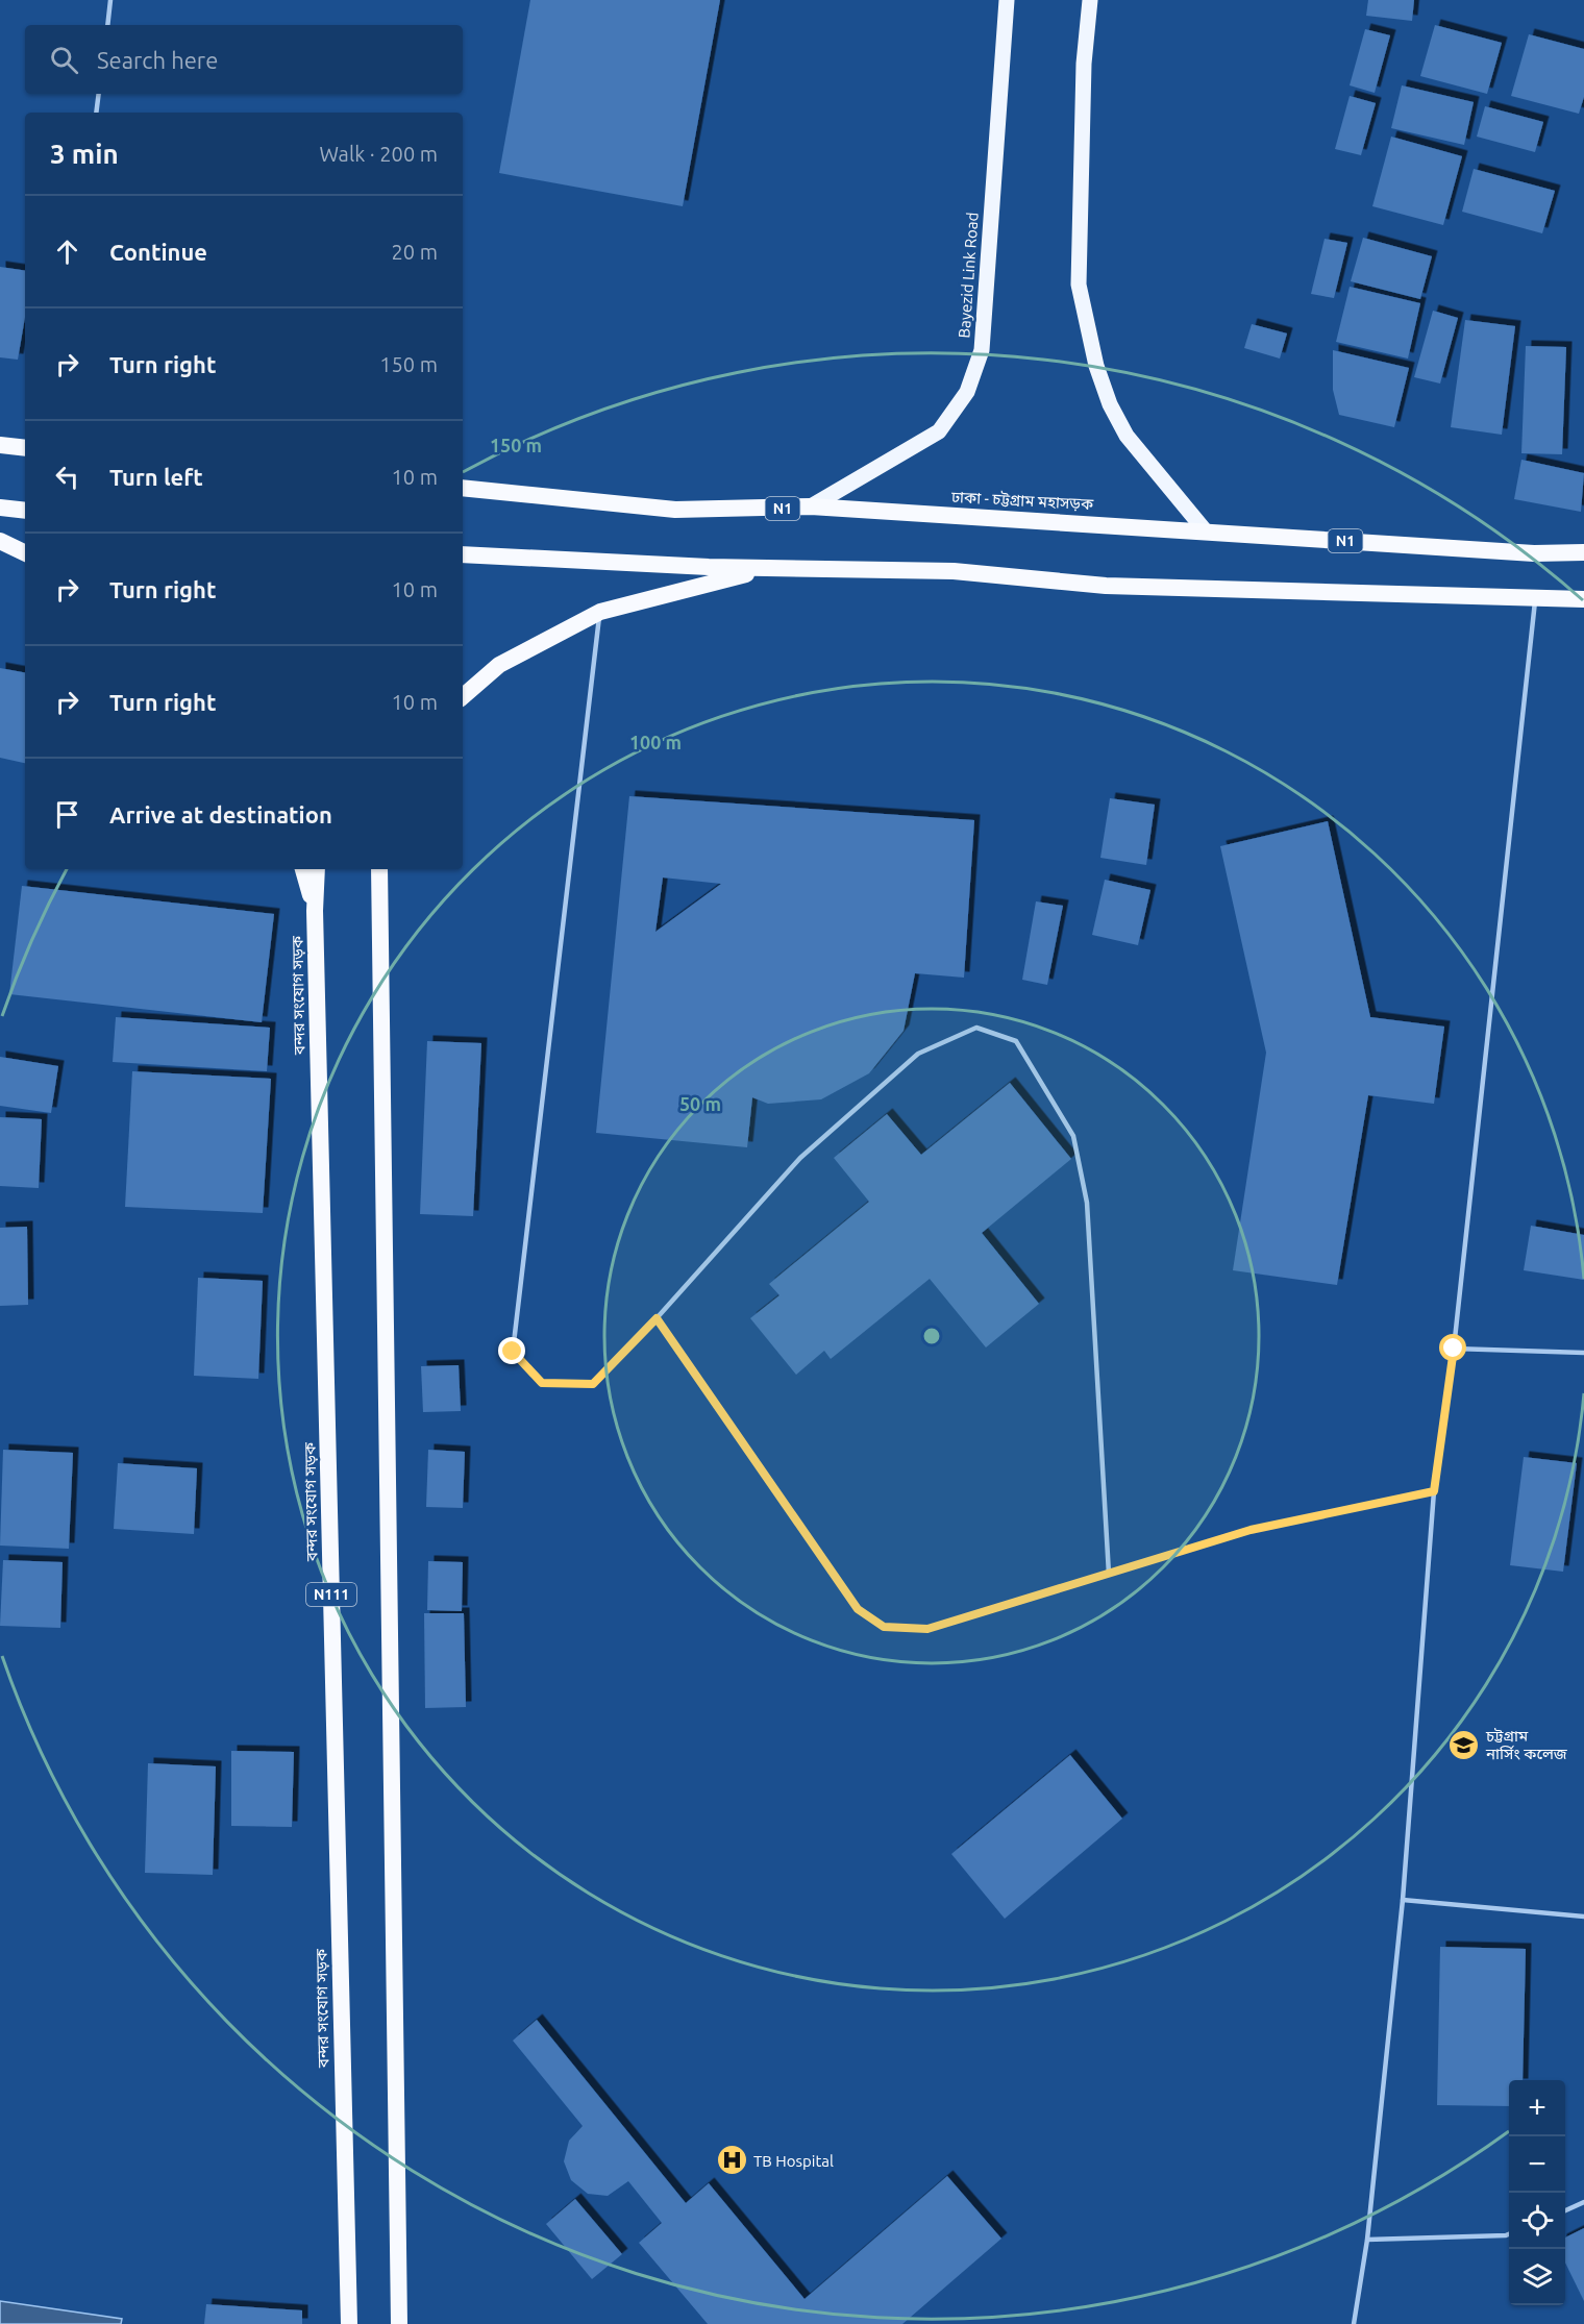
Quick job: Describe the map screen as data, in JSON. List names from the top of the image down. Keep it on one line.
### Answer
{"streets":{"highway":["ঢাকা - চট্টগ্রাম মহাসড়ক","N1","বন্দর সংযোগ সড়ক","N111"],"main road":["Bayezid Link Road"]},"crossings":[["Bayezid Link Road","ঢাকা - চট্টগ্রাম মহাসড়ক"]],"places":{"school or university":["চট্টগ্রাম নার্সিং কলেজ"],"hospital":["TB Hospital"]},"page":{"search":"Search here","heading":["3 min","Walk · 200 m"],"list":[["Continue","20 m"],["Turn right","150 m"],["Turn left","10 m"],["Turn right","10 m"],["Turn right","10 m"],"Arrive at destination"],"map_buttons":["+","−"]},"rings":["150 m","100 m","50 m"]}
